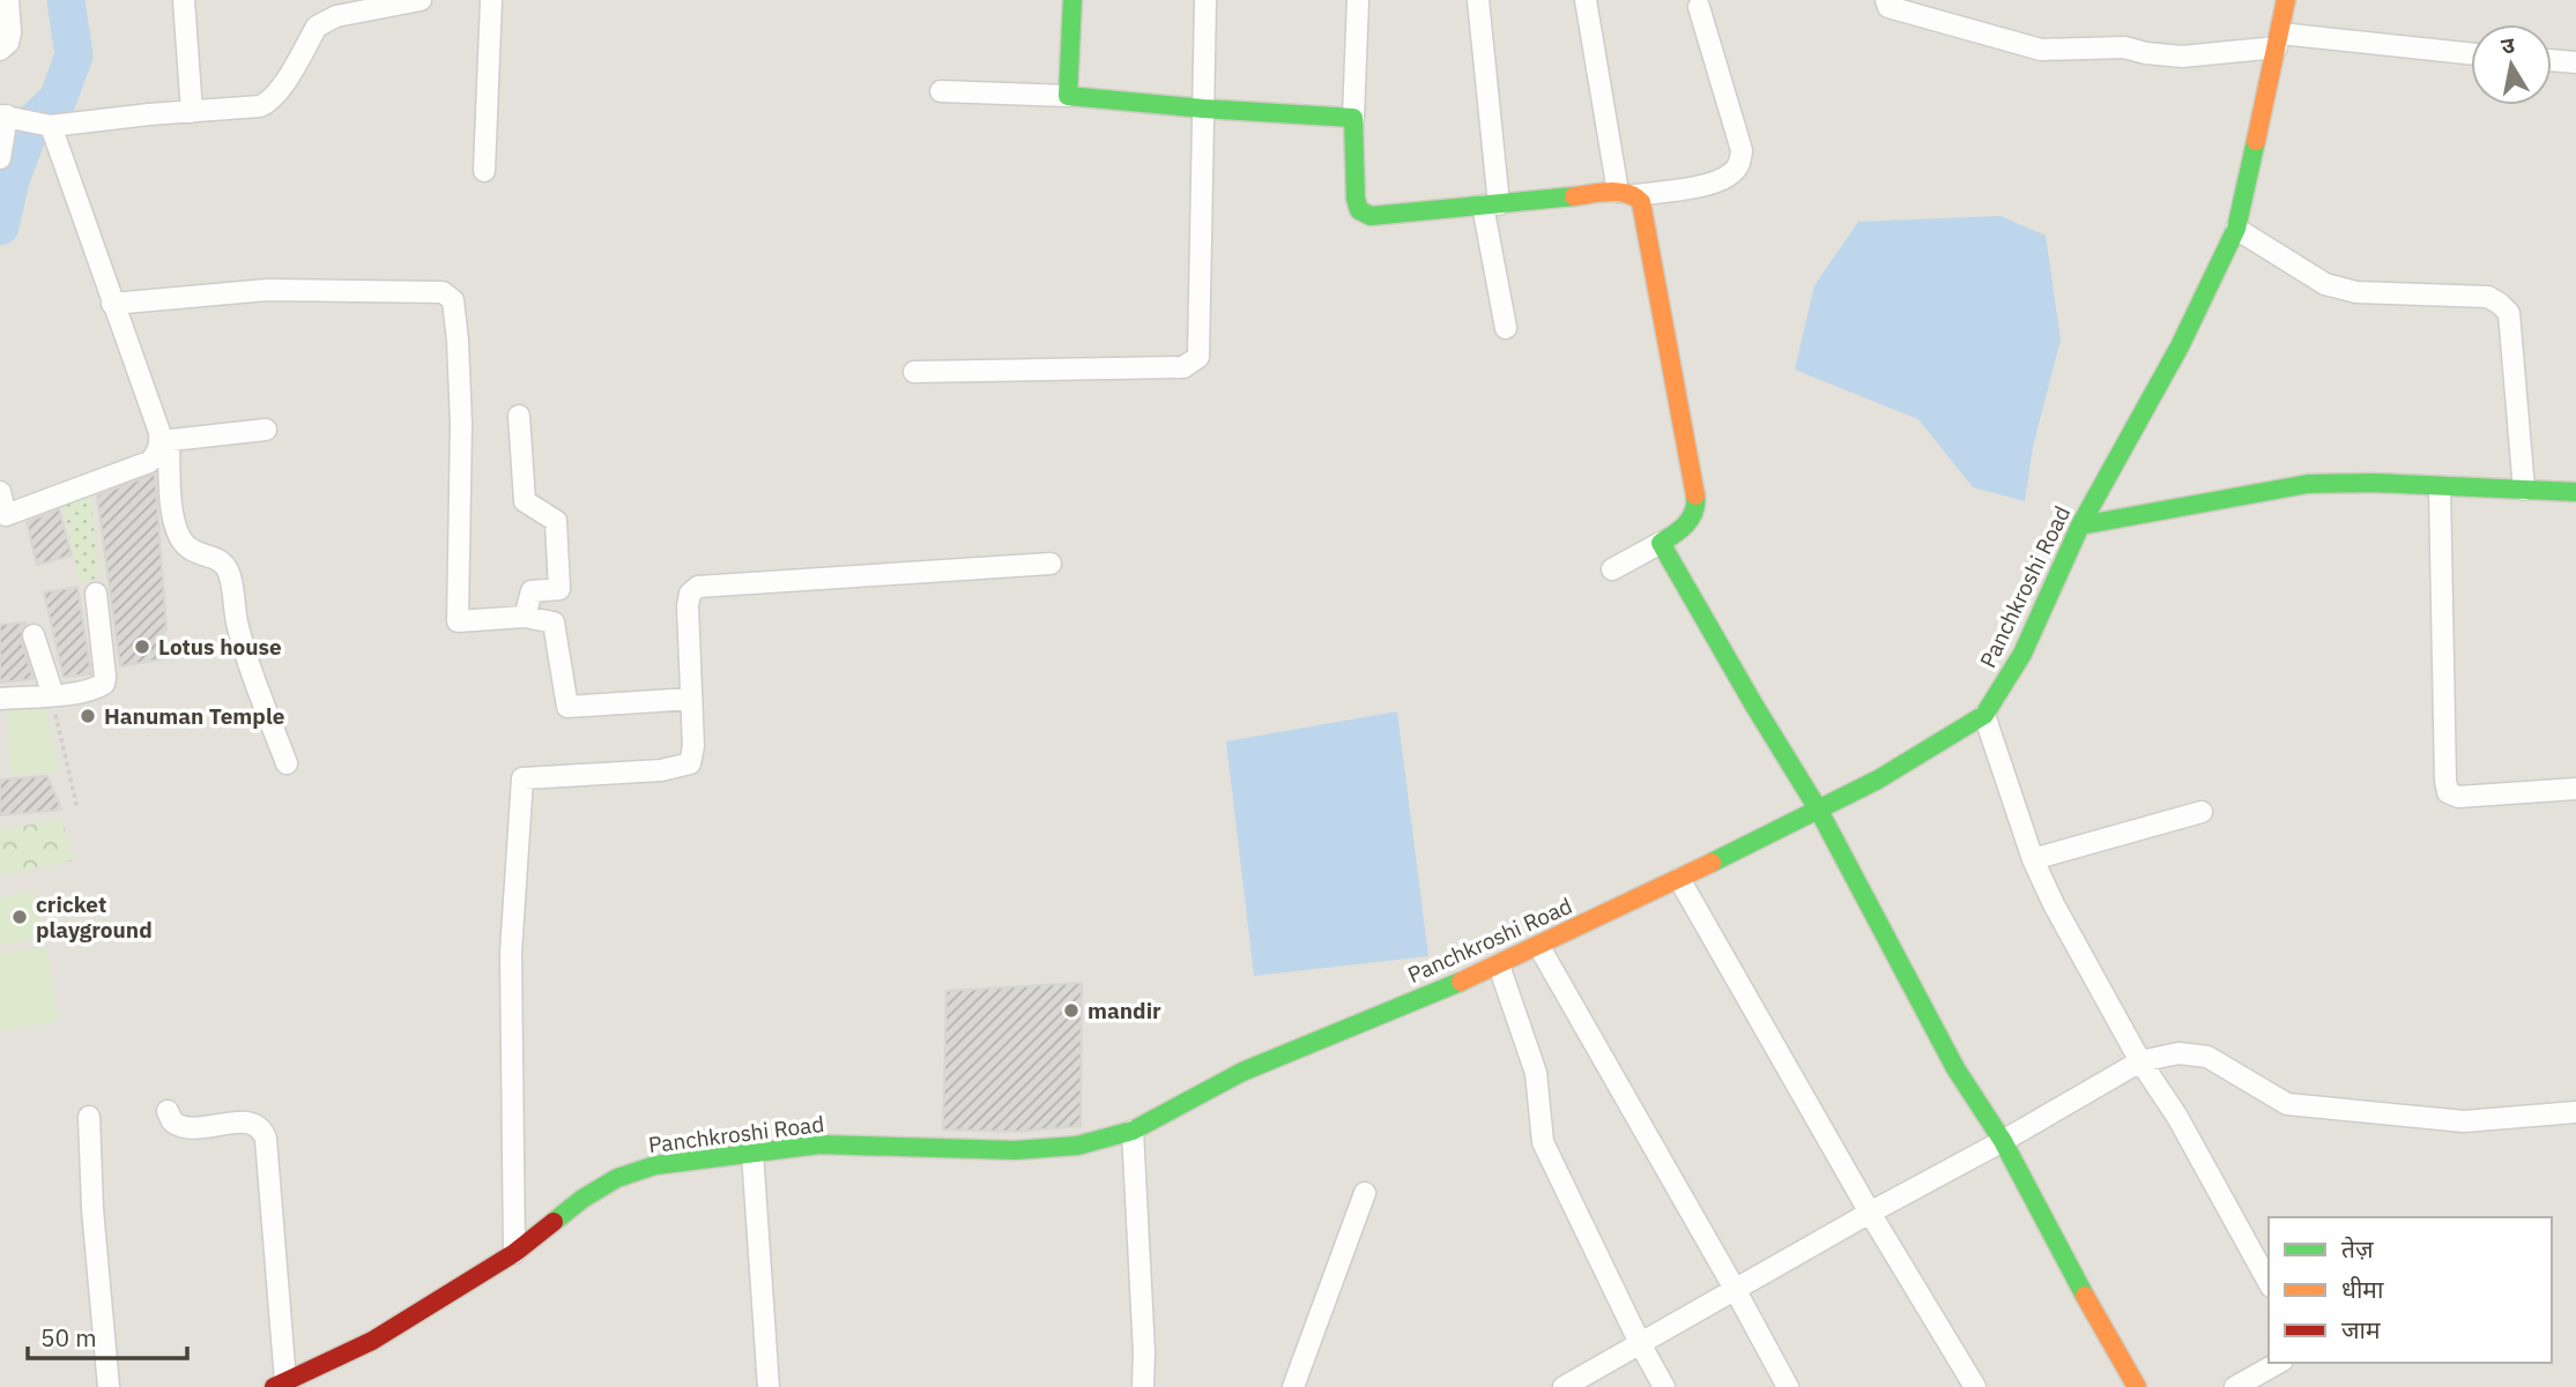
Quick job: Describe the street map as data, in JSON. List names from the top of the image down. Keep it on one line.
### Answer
{"streets":{"street":["Panchkroshi Road"]},"places":["Lotus house","Hanuman Temple","cricket playground","mandir"],"legend":["तेज़","धीमा","जाम"],"scale_bar":"50 m","north":"top"}
